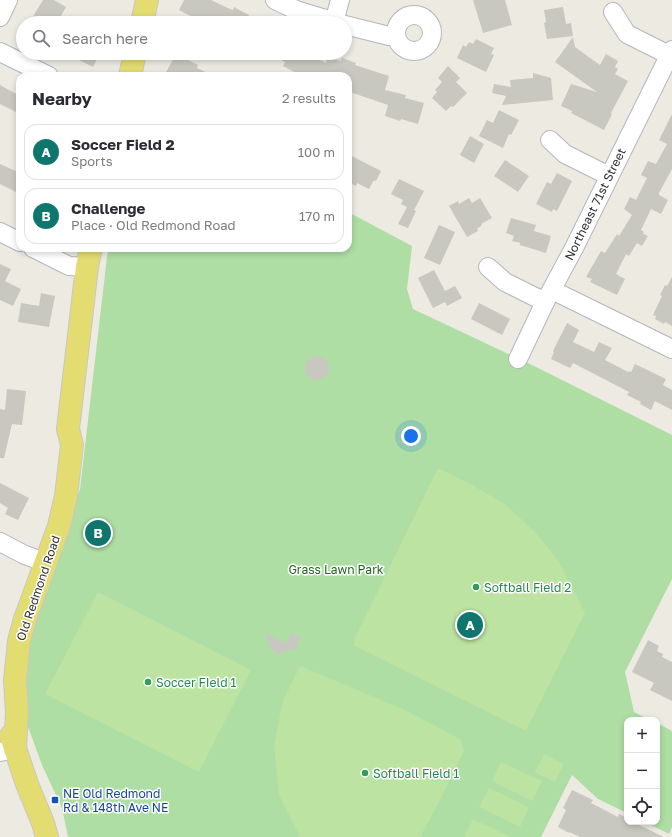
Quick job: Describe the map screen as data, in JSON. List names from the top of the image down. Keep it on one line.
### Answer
{"streets":{"main road":["Old Redmond Road"],"street":["Northeast 71st Street"]},"parks":["Grass Lawn Park"],"places":{"other":["Softball Field 2","Soccer FIeld 1","Softball Field 1"],"transit":["NE Old Redmond Rd & 148th Ave NE"]},"page":{"search":"Search here","heading":["Nearby","2 results"],"list":[{"mark":"A","name":"Soccer Field 2","note":"Sports","value":"100 m"},{"mark":"B","name":"Challenge","note":"Place · Old Redmond Road","value":"170 m"}],"pins":["B","A"],"map_buttons":["+","−"]}}
